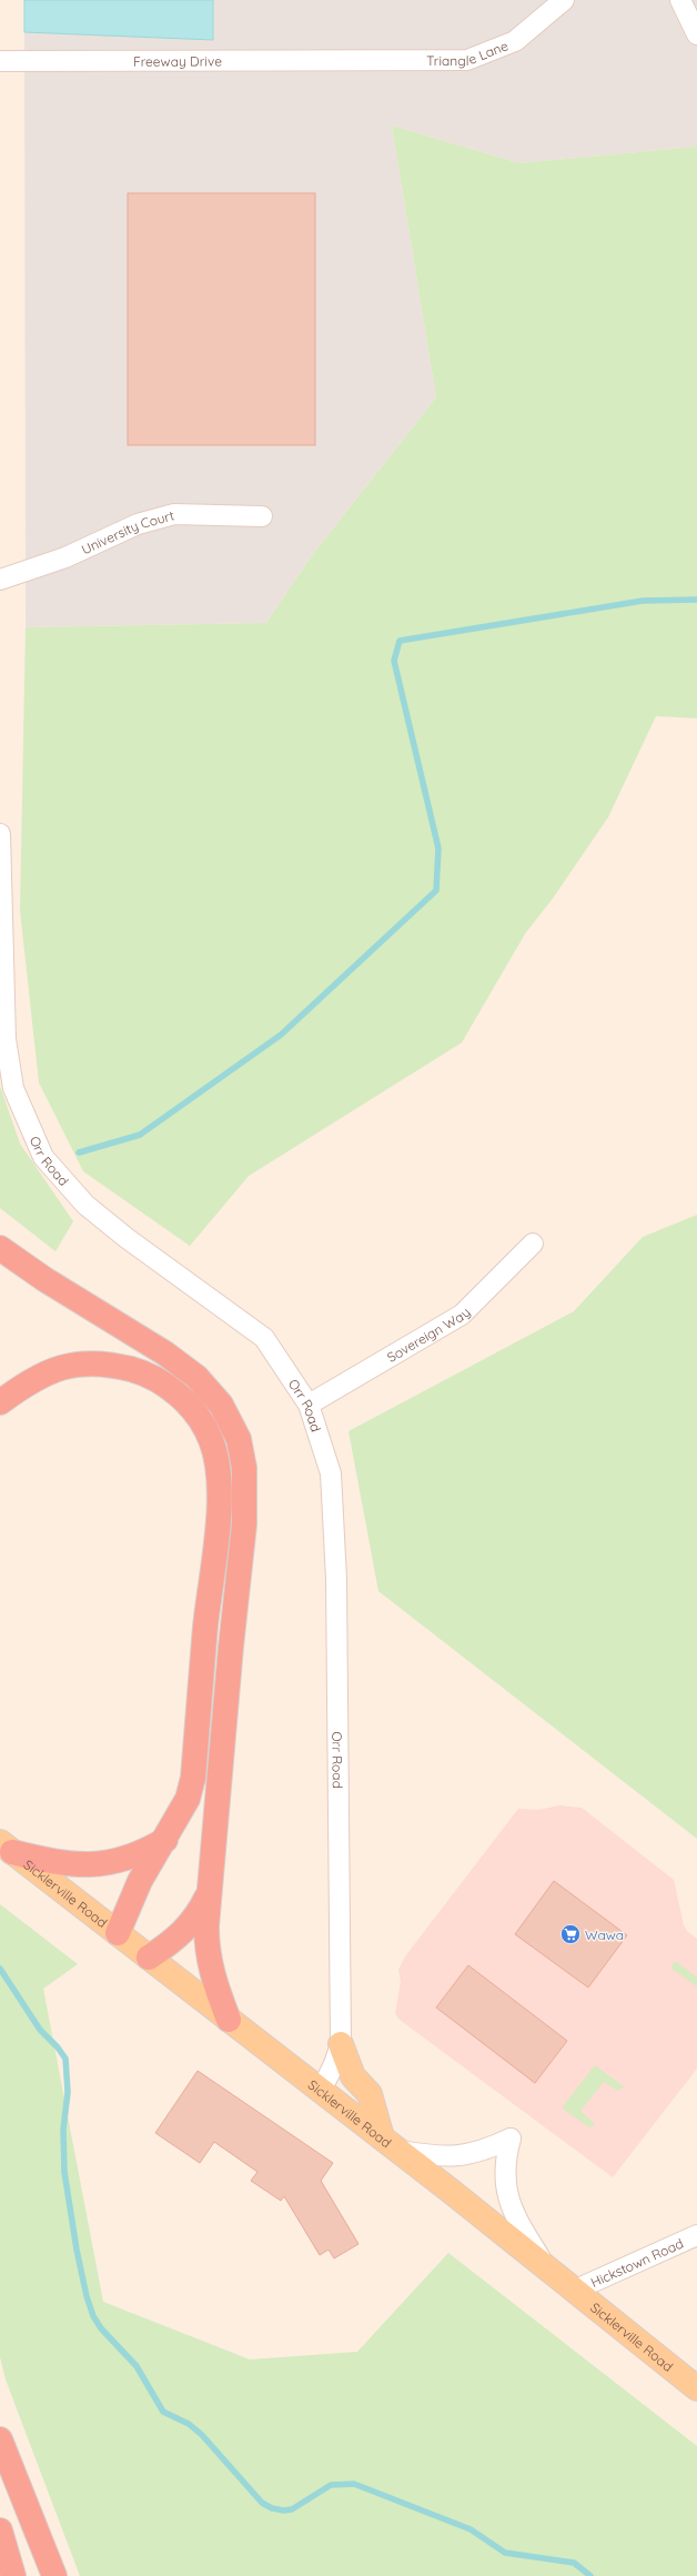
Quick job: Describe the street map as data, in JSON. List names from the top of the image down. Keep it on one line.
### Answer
{"streets":{"main road":["Sicklerville Road"],"street":["Triangle Lane","Freeway Drive","University Court","Orr Road","Sovereign Way","Hickstown Road"]},"crossings":[["Triangle Lane","Freeway Drive"],["Orr Road","Sovereign Way"],["Orr Road","Sicklerville Road"],["Sicklerville Road","Hickstown Road"]],"places":{"supermarket":["Wawa"]}}
